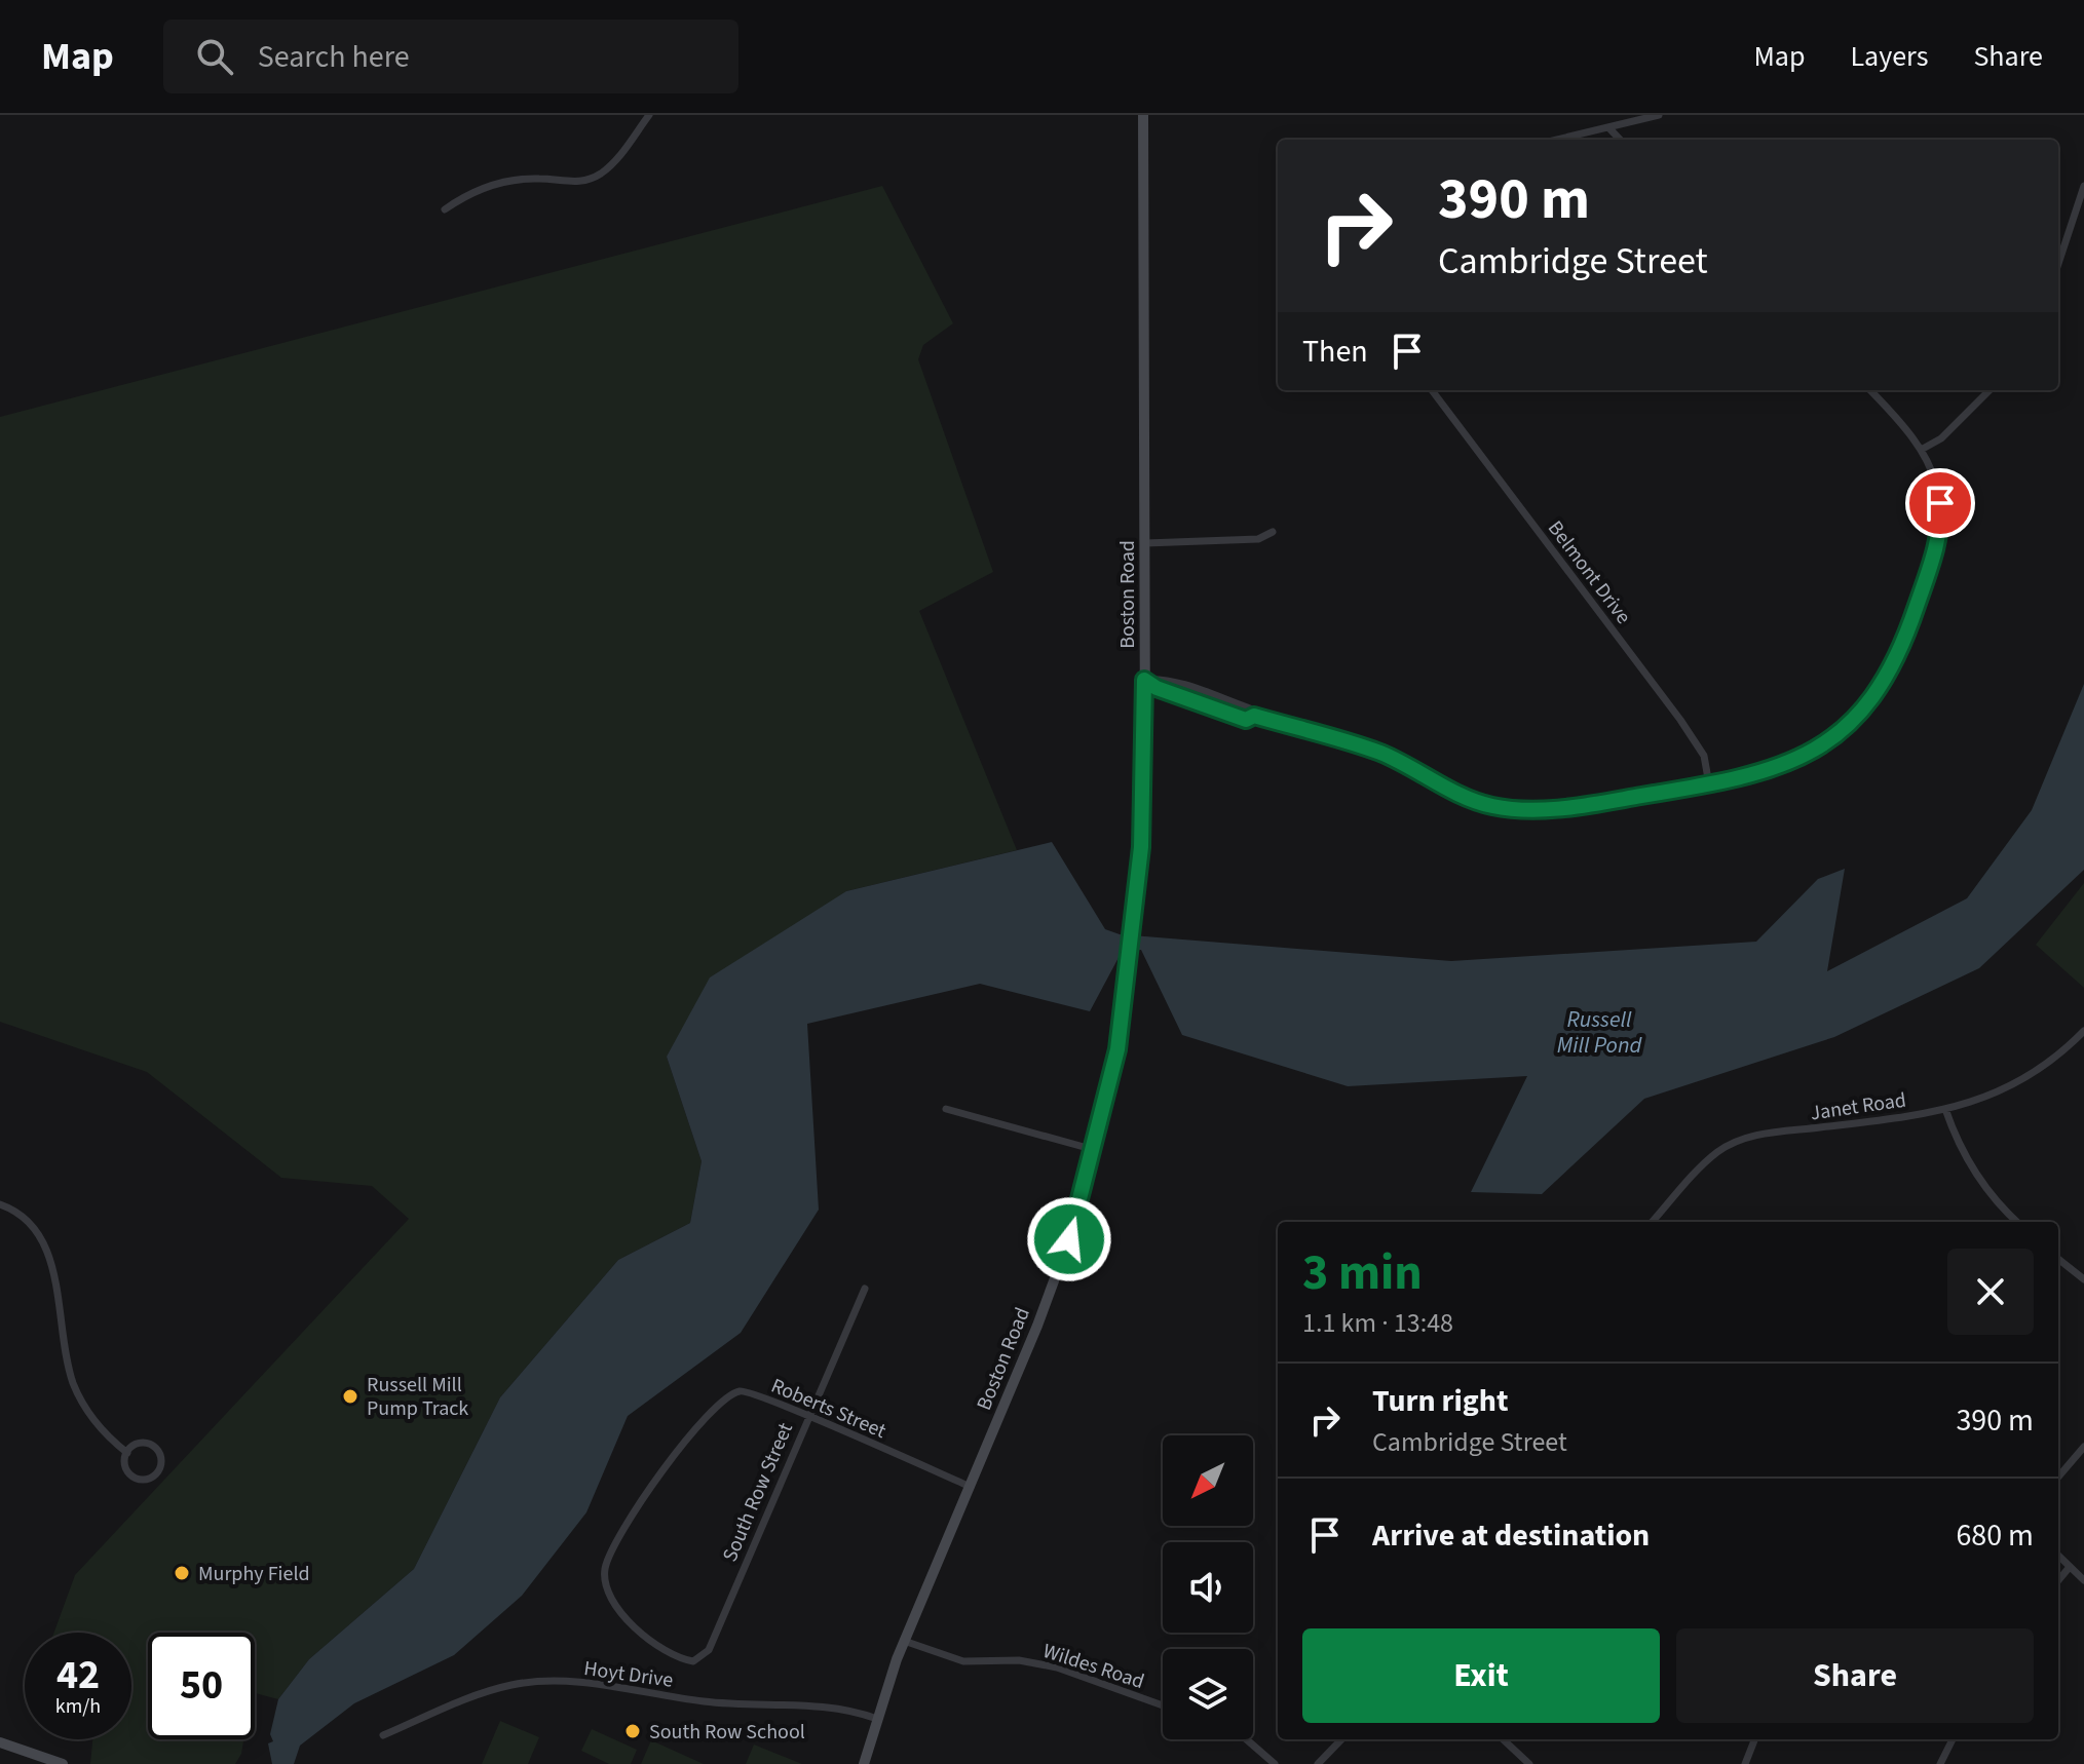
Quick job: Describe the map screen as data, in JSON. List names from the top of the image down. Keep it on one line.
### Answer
{"streets":{"main road":["Boston Road"],"street":["Belmont Drive","Janet Road","Roberts Street","South Row Street","Wildes Road","Hoyt Drive"]},"crossings":[["Boston Road","Roberts Street"],["Boston Road","Wildes Road"],["Boston Road","Hoyt Drive"],["Roberts Street","South Row Street"]],"water":["Russell Mill Pond"],"places":["Russell Mill Pump Track","Murphy Field","South Row School"],"north":"bottom left","page":{"header":"Map","search":"Search here","nav":["Map","Layers","Share"],"turn":["390 m","Cambridge Street"],"then":"Then","heading":["3 min","1.1 km · 13:48"],"list":[{"name":"Turn right","note":"Cambridge Street","value":"390 m"},{"name":"Arrive at destination","value":"680 m"}],"buttons":["Exit","Share"],"speed":"42 km/h","limit":"50"}}
